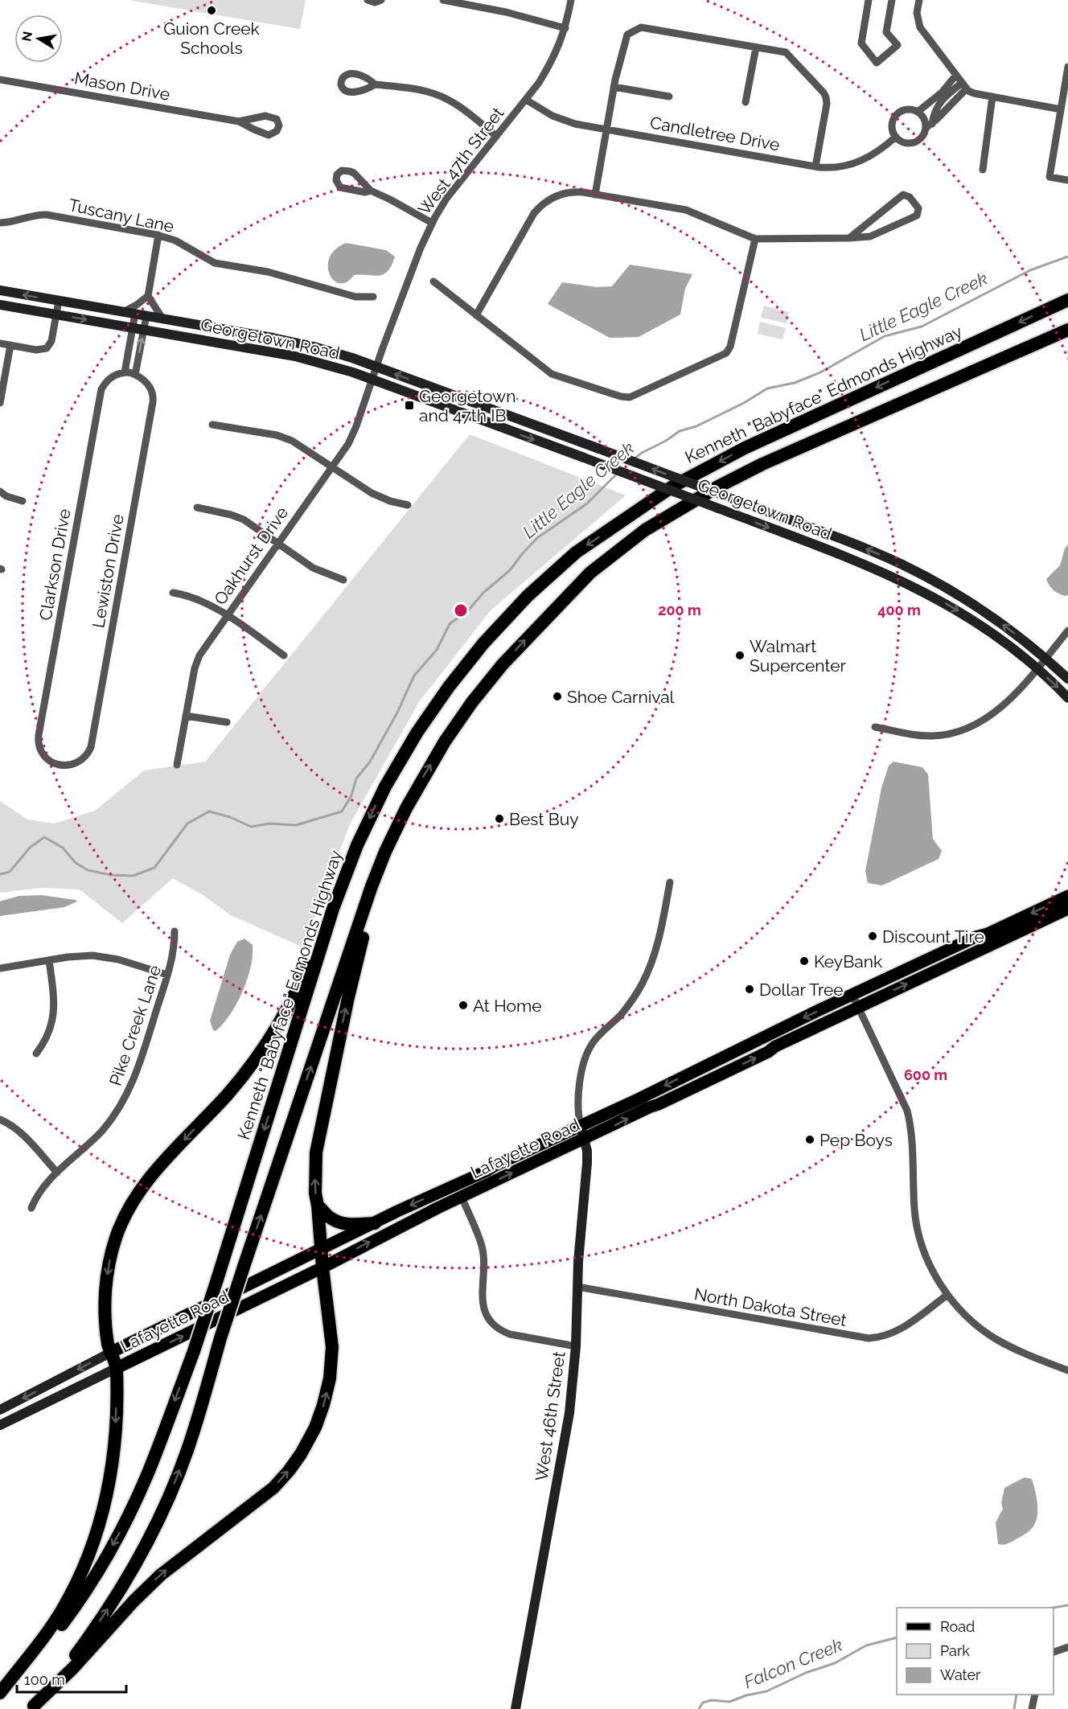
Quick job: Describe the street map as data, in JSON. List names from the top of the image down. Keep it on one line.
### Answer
{"streets":{"highway":["Kenneth \"Babyface\" Edmonds Highway"],"main road":["Georgetown Road","Lafayette Road","West 46th Street"],"street":["Mason Drive","Candletree Drive","West 47th Street","Tuscany Lane","Oakhurst Drive","Clarkson Drive","Lewiston Drive","Pike Creek Lane","North Dakota Street"]},"crossings":[["Candletree Drive","West 47th Street"],["West 47th Street","Georgetown Road"],["West 47th Street","Oakhurst Drive"],["Georgetown Road","Oakhurst Drive"],["Clarkson Drive","Lewiston Drive"],["Lafayette Road","West 46th Street"],["North Dakota Street","West 46th Street"]],"water":["Little Eagle Creek","Falcon Creek"],"places":{"other":["Guion Creek Schools","Walmart Supercenter","Shoe Carnival","Best Buy","Discount Tire","KeyBank","Dollar Tree","At Home","Pep Boys"],"transit":["Georgetown and 47th IB"]},"legend":["Road","Park","Water"],"scale_bar":"100 m","north":"left","rings":["200 m","400 m","600 m"]}
